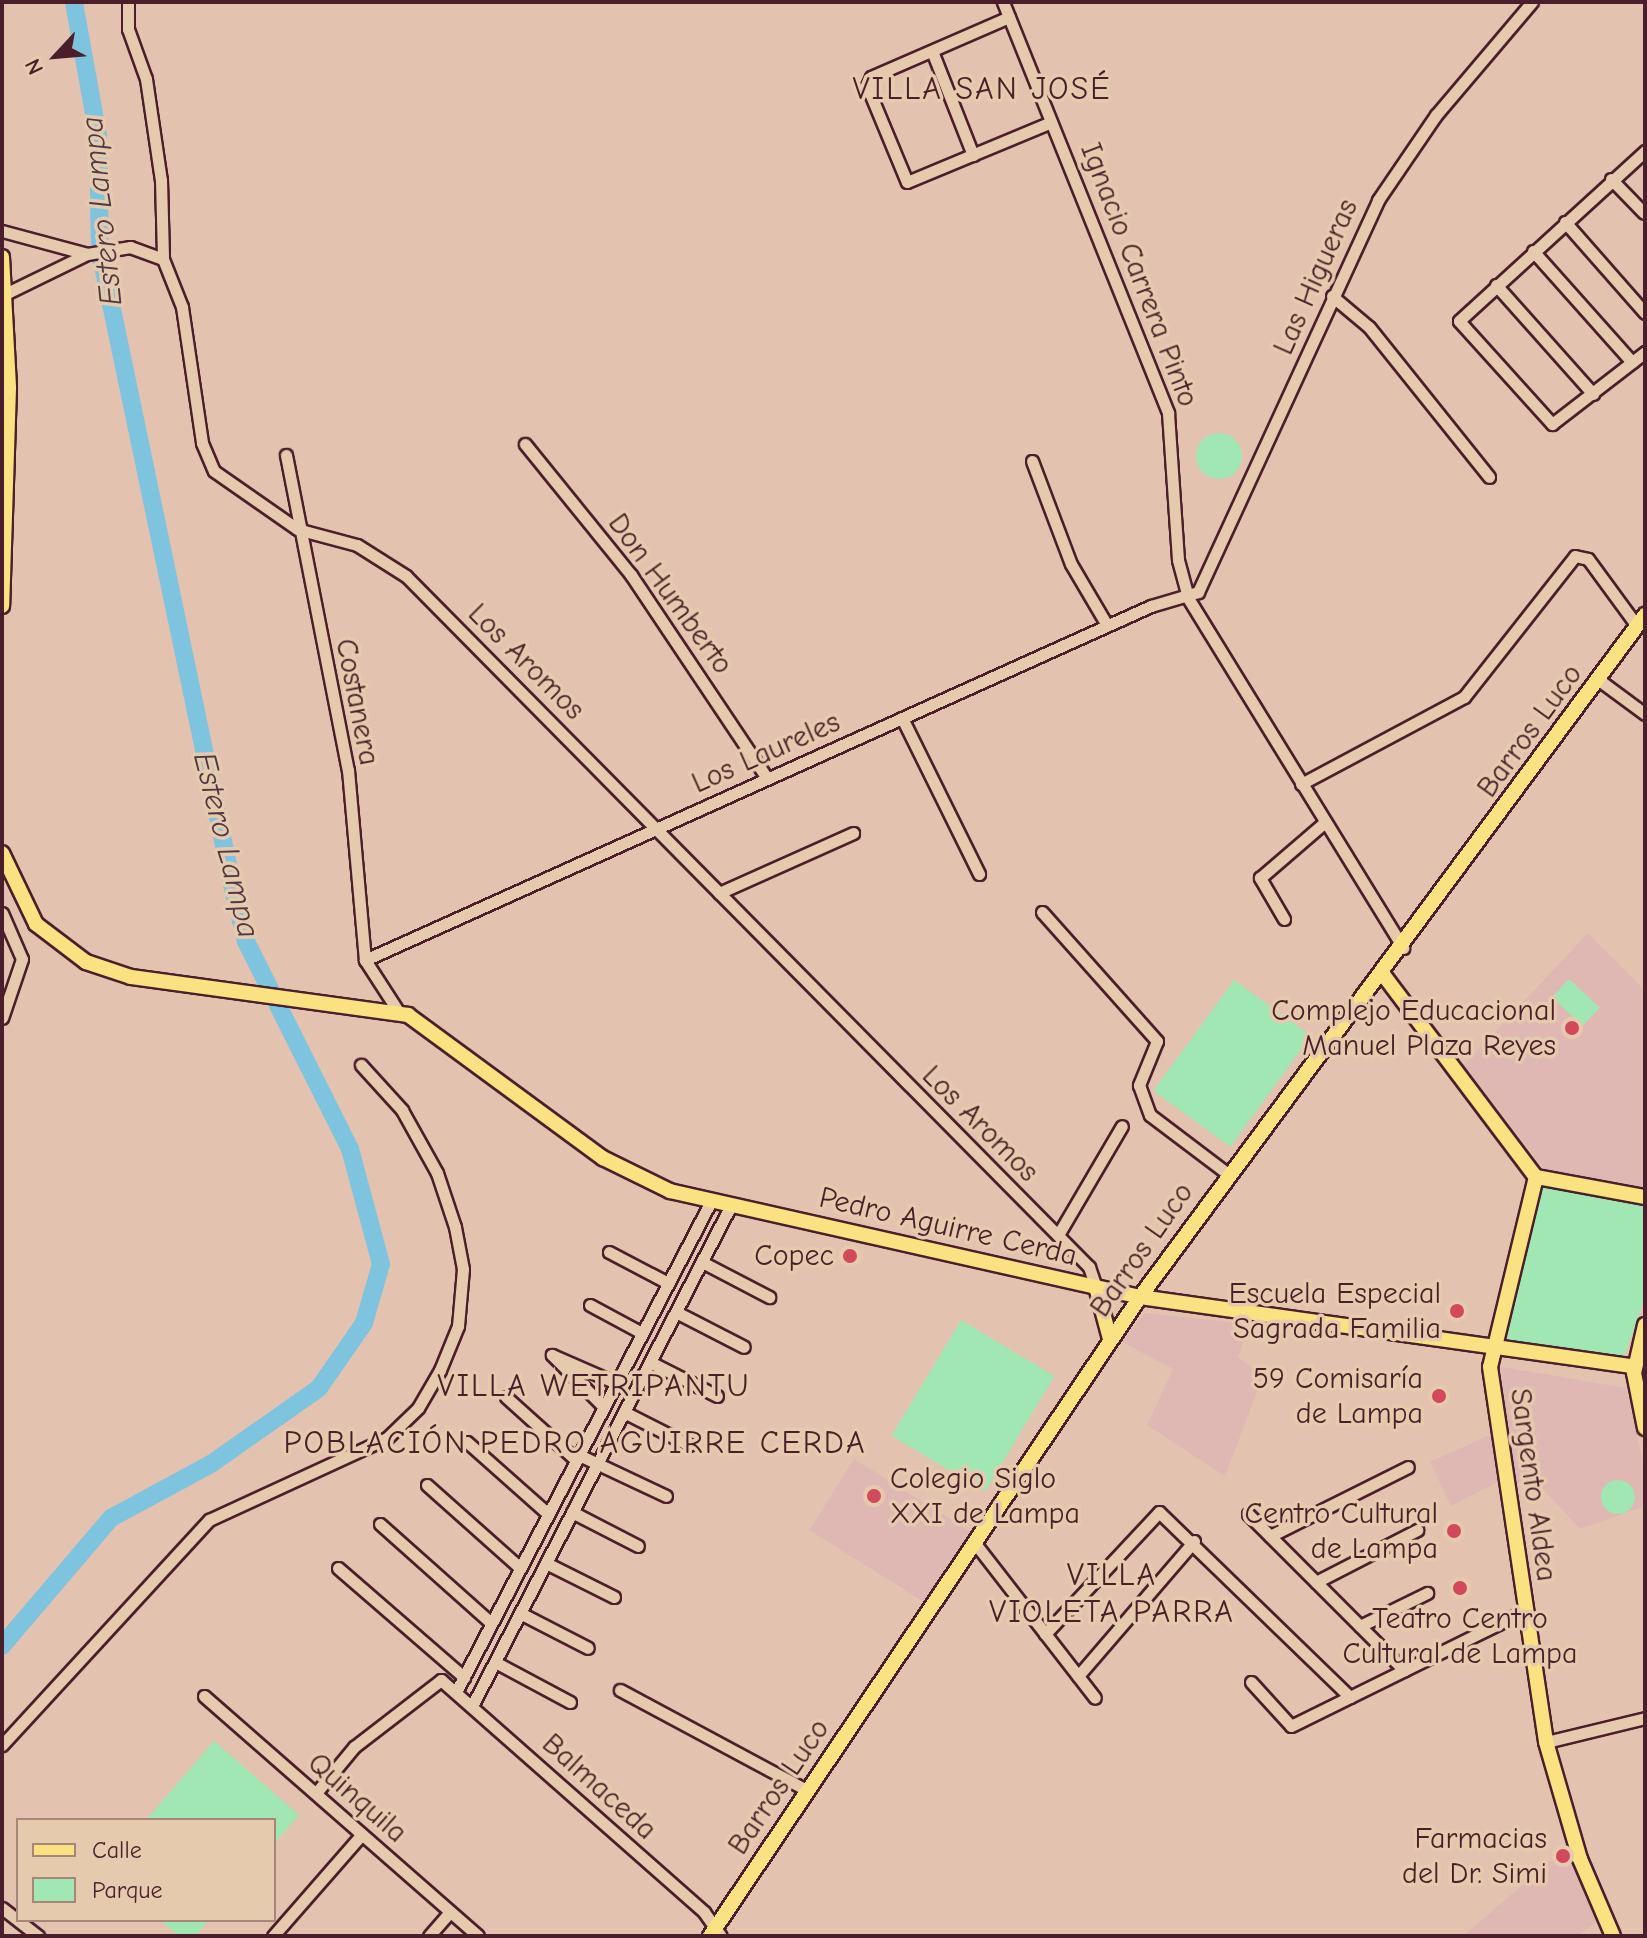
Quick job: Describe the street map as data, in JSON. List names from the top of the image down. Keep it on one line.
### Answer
{"streets":{"main road":["Barros Luco","Pedro Aguirre Cerda","Sargento Aldea"],"street":["Ignacio Carrera Pinto","Las Higueras","Don Humberto","Los Aromos","Costanera","Los Laureles","Balmaceda","Quinquila"]},"crossings":[["Ignacio Carrera Pinto","Las Higueras"],["Ignacio Carrera Pinto","Barros Luco"],["Ignacio Carrera Pinto","Los Laureles"],["Las Higueras","Los Laureles"],["Don Humberto","Los Laureles"],["Los Aromos","Costanera"],["Los Aromos","Los Laureles"],["Los Aromos","Pedro Aguirre Cerda"],["Costanera","Los Laureles"],["Barros Luco","Pedro Aguirre Cerda"],["Barros Luco","Balmaceda"],["Pedro Aguirre Cerda","Sargento Aldea"],["Balmaceda","Quinquila"]],"districts":["VILLA SAN JOSÉ","VILLA WETRIPANTU","POBLACIÓN PEDRO AGUIRRE CERDA","VILLA VIOLETA PARRA"],"water":["Estero Lampa"],"places":["Complejo Educacional Manuel Plaza Reyes","Copec","Escuela Especial Sagrada Familia","59 Comisaría de Lampa","Colegio Siglo XXI de Lampa","Centro Cultural de Lampa","Teatro Centro Cultural de Lampa","Farmacias del Dr. Simi"],"legend":["Calle","Parque"],"north":"bottom left"}
